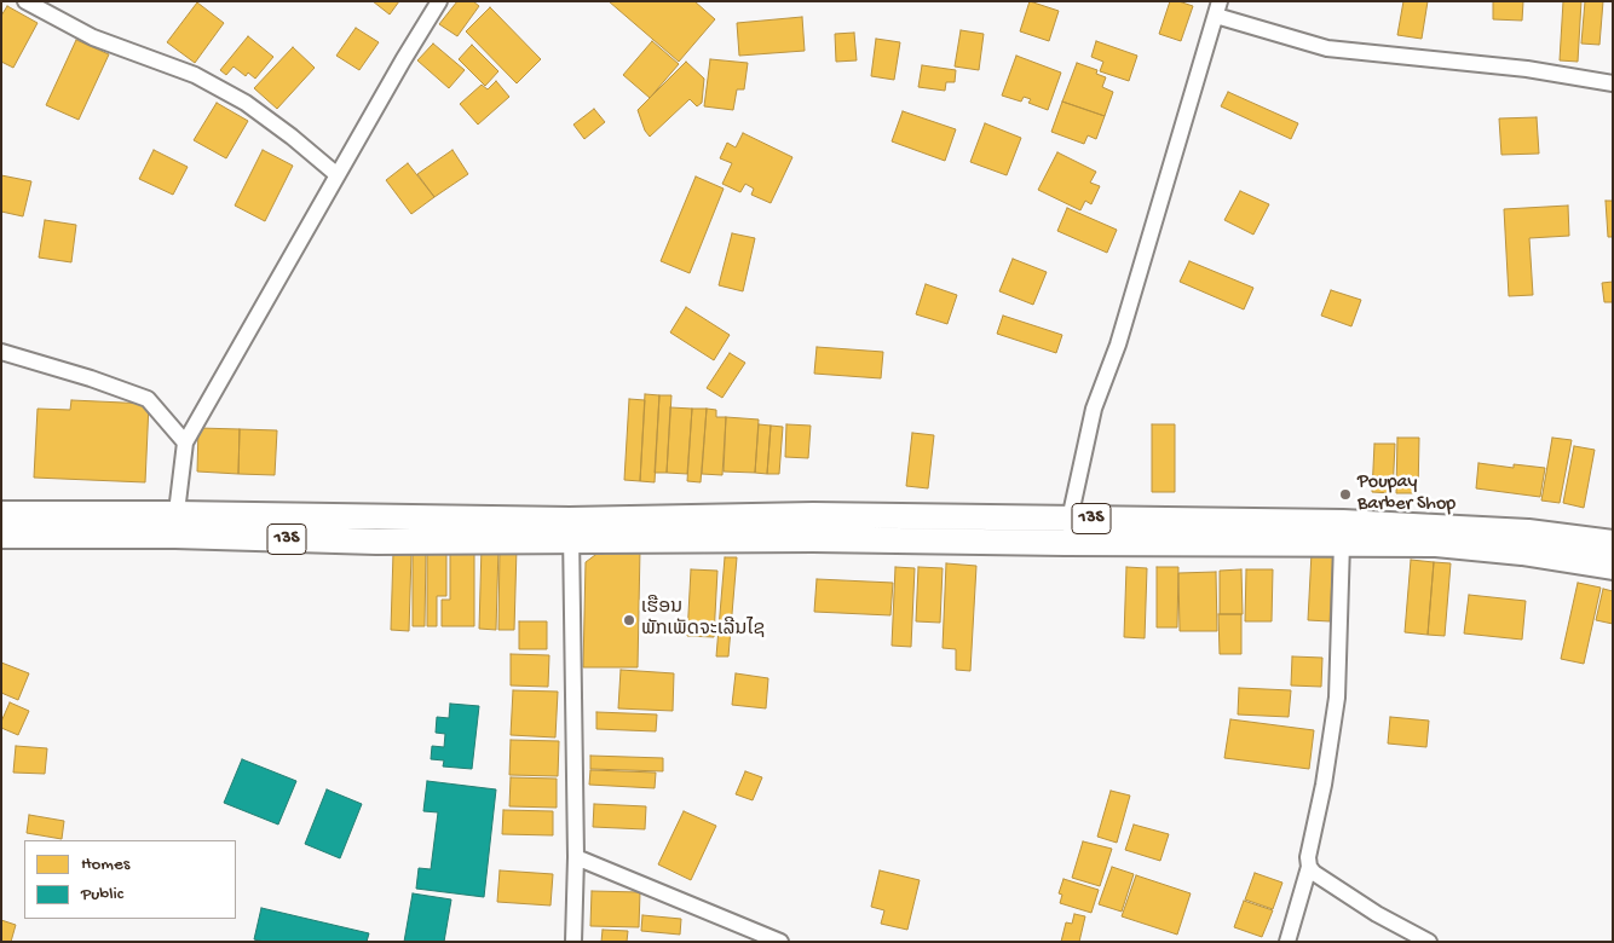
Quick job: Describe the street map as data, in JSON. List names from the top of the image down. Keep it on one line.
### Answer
{"streets":{"highway":["13S"]},"places":["Poupay Barber Shop","ເຮືອນ ພັກເພັດຈະເລີນໄຊ"],"legend":["Homes","Public"]}
